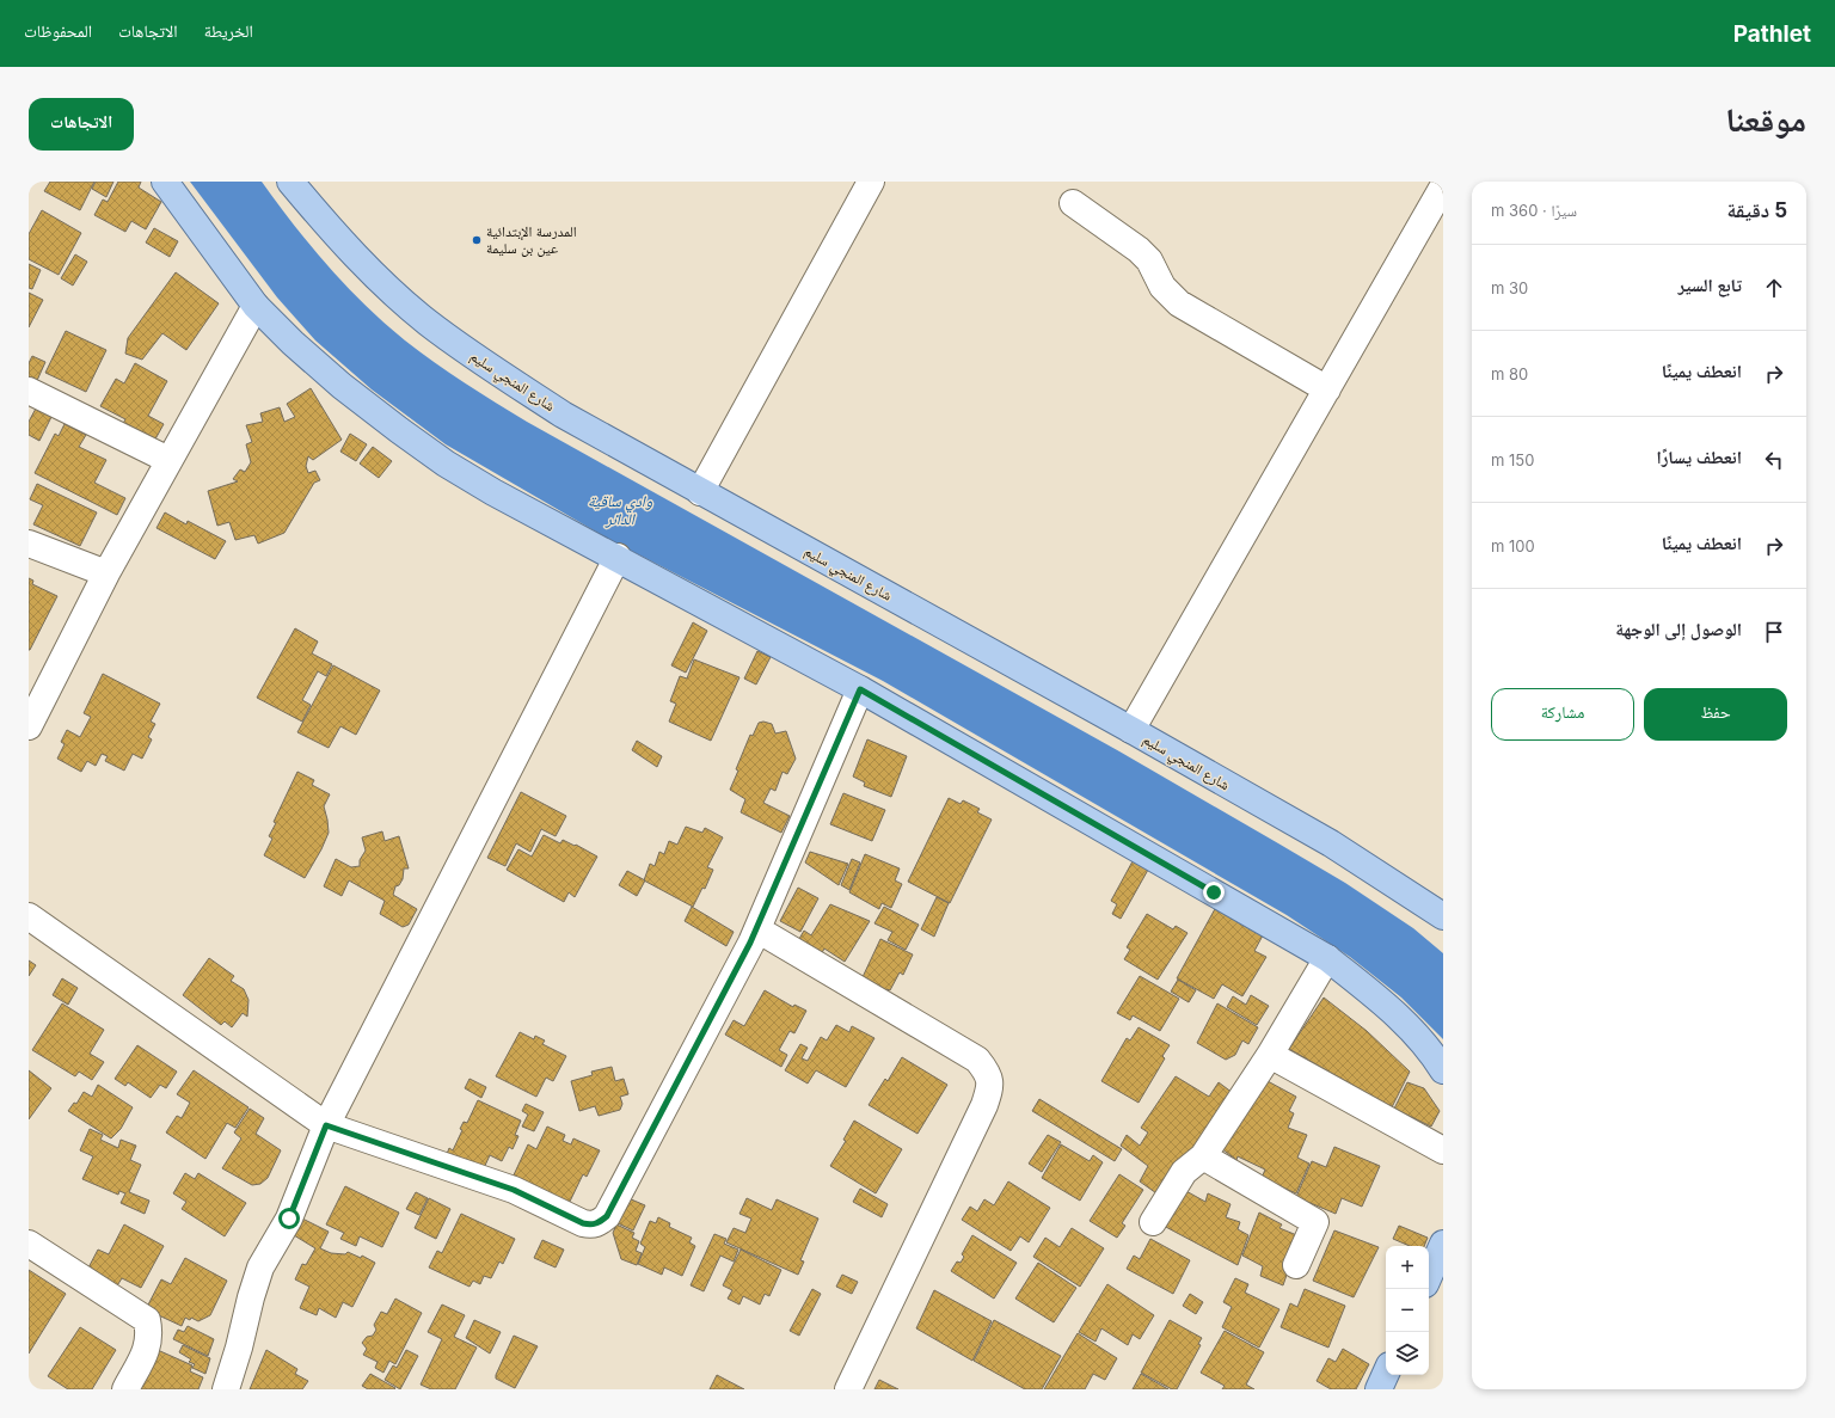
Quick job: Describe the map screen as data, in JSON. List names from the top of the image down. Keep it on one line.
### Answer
{"streets":{"main road":["شارع المنجي سليم"]},"water":["وادي ساقية الدائر"],"places":["المدرسة الإبتدائية عين بن سليمة"],"page":{"header":"Pathlet","nav":["الخريطة","الاتجاهات","المحفوظات"],"title":"موقعنا","buttons":["الاتجاهات",["حفظ","مشاركة"]],"heading":["5 دقيقة","سيرًا · 360 m"],"list":[["تابع السير","30 m"],["انعطف يمينًا","80 m"],["انعطف يسارًا","150 m"],["انعطف يمينًا","100 m"],"الوصول إلى الوجهة"],"map_buttons":["+","−"]}}
